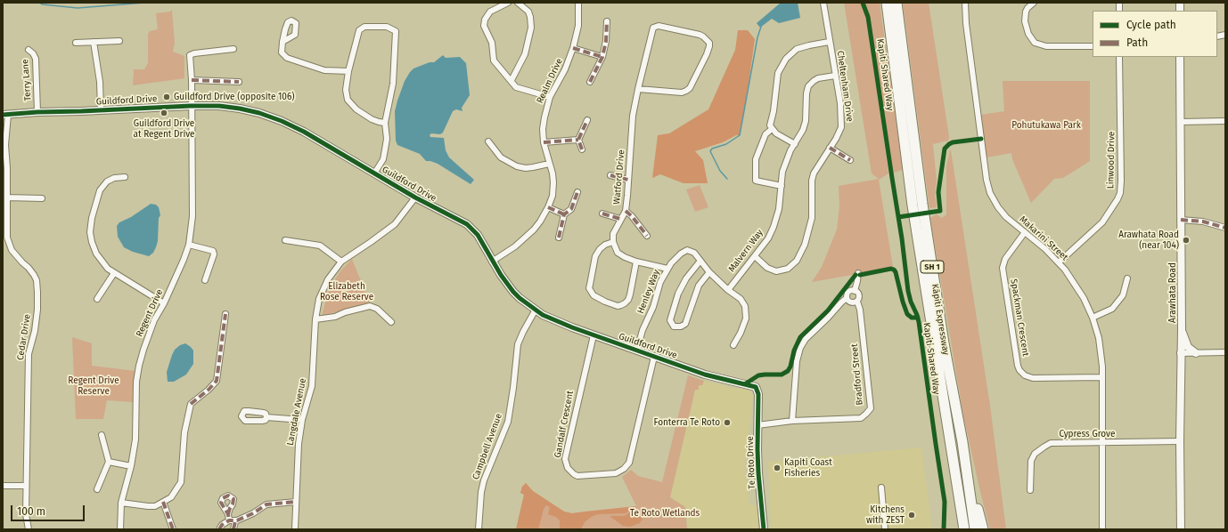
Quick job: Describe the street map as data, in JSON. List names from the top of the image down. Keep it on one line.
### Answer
{"streets":{"highway":["SH 1","Kāpiti Expressway"],"street":["Terry Lane","Realm Drive","Cheltenham Drive","Guildford Drive","Linwood Drive","Watford Drive","Makarini Street","Malvern Way","Henley Way","Arawhata Road","Regent Drive","Spackman Crescent","Cedar Drive","Bradford Street","Langdale Avenue","Gandalf Crescent","Cypress Grove","Campbell Avenue","Te Roto Drive"],"cycle path":["Kapiti Shared Way"]},"crossings":[["Terry Lane","Guildford Drive"],["Realm Drive","Guildford Drive"],["Cheltenham Drive","Malvern Way"],["Guildford Drive","Henley Way"],["Guildford Drive","Regent Drive"],["Guildford Drive","Cedar Drive"],["Guildford Drive","Langdale Avenue"],["Guildford Drive","Gandalf Crescent"],["Guildford Drive","Campbell Avenue"],["Guildford Drive","Te Roto Drive"],["Linwood Drive","Makarini Street"],["Makarini Street","Spackman Crescent"],["Makarini Street","Cypress Grove"],["Arawhata Road","Cypress Grove"],["Bradford Street","Te Roto Drive"]],"parks":["Pohutukawa Park","Elizabeth Rose Reserve","Regent Drive Reserve","Te Roto Wetlands"],"places":["Guildford Drive (opposite 106)","Guildford Drive at Regent Drive","Arawhata Road (near 104)","Fonterra Te Roto","Kapiti Coast Fisheries","Kitchens with ZEST"],"legend":["Cycle path","Path"],"scale_bar":"100 m"}
